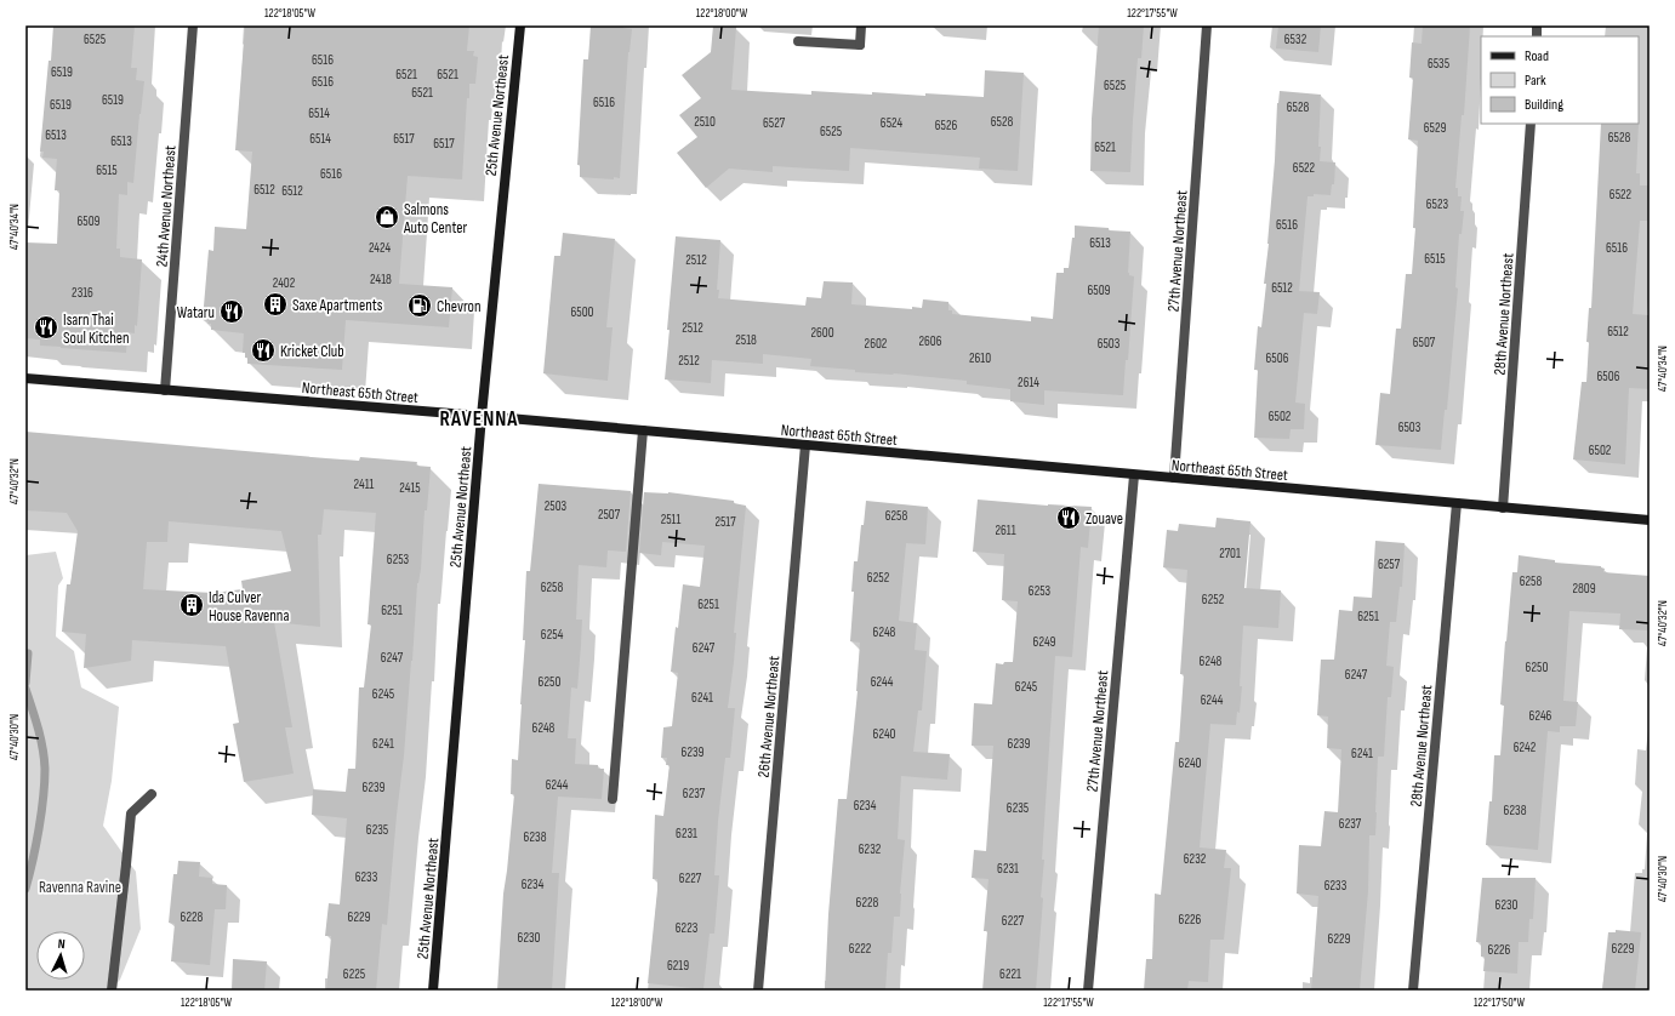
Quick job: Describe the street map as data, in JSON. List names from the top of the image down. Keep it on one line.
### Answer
{"streets":{"main road":["25th Avenue Northeast","Northeast 65th Street"],"street":["24th Avenue Northeast","27th Avenue Northeast","28th Avenue Northeast","26th Avenue Northeast"]},"crossings":[["25th Avenue Northeast","Northeast 65th Street"],["24th Avenue Northeast","Northeast 65th Street"],["27th Avenue Northeast","Northeast 65th Street"],["28th Avenue Northeast","Northeast 65th Street"],["Northeast 65th Street","26th Avenue Northeast"]],"districts":["RAVENNA"],"parks":["Ravenna Ravine"],"places":{"shop":["Salmons Auto Center"],"building":["Saxe Apartments","Ida Culver House Ravenna"],"fuel station":["Chevron"],"restaurant":["Wataru","Isarn Thai Soul Kitchen","Kricket Club","Zouave"]},"house_numbers":["6525","6532","6516","6535","6519","6521","6521","6516","6525","6521","6519","6516","6519","6528","6514","2510","6528","6527","6524","6526","6529","6525","6513","6528","6514","6517","6513","6517","6521","6522","6515","6516","6512","6512","6522","6523","6509","6516","6513","2424","6516","6515","2512","2418","2402","6512","6509","2316","6500","2512","6512","2600","2518","2606","6507","2602","6503","2610","6506","2512","6506","2614","6502","6503","6502","2411","2415","2503","2507","6258","2511","2517","2611","2701","6253","6257","6252","6258","6258","2809","6253","6252","6251","6251","6251","6248","6254","6249","6247","6247","6248","6250","6247","6250","6244","6245","6245","6241","6244","6246","6248","6240","6241","6239","6242","6239","6241","6240","6244","6239","6237","6234","6235","6238","6237","6235","6231","6238","6232","6232","6231","6233","6227","6234","6233","6228","6230","6228","6229","6226","6227","6223","6230","6229","6222","6229","6226","6219","6225","6221"],"legend":["Road","Park","Building"],"north":"top","coordinates":["122°18'05\"W","122°18'00\"W","122°17'55\"W","47°40'34\"N","47°40'32\"N","47°40'30\"N","122°17'50\"W"]}
